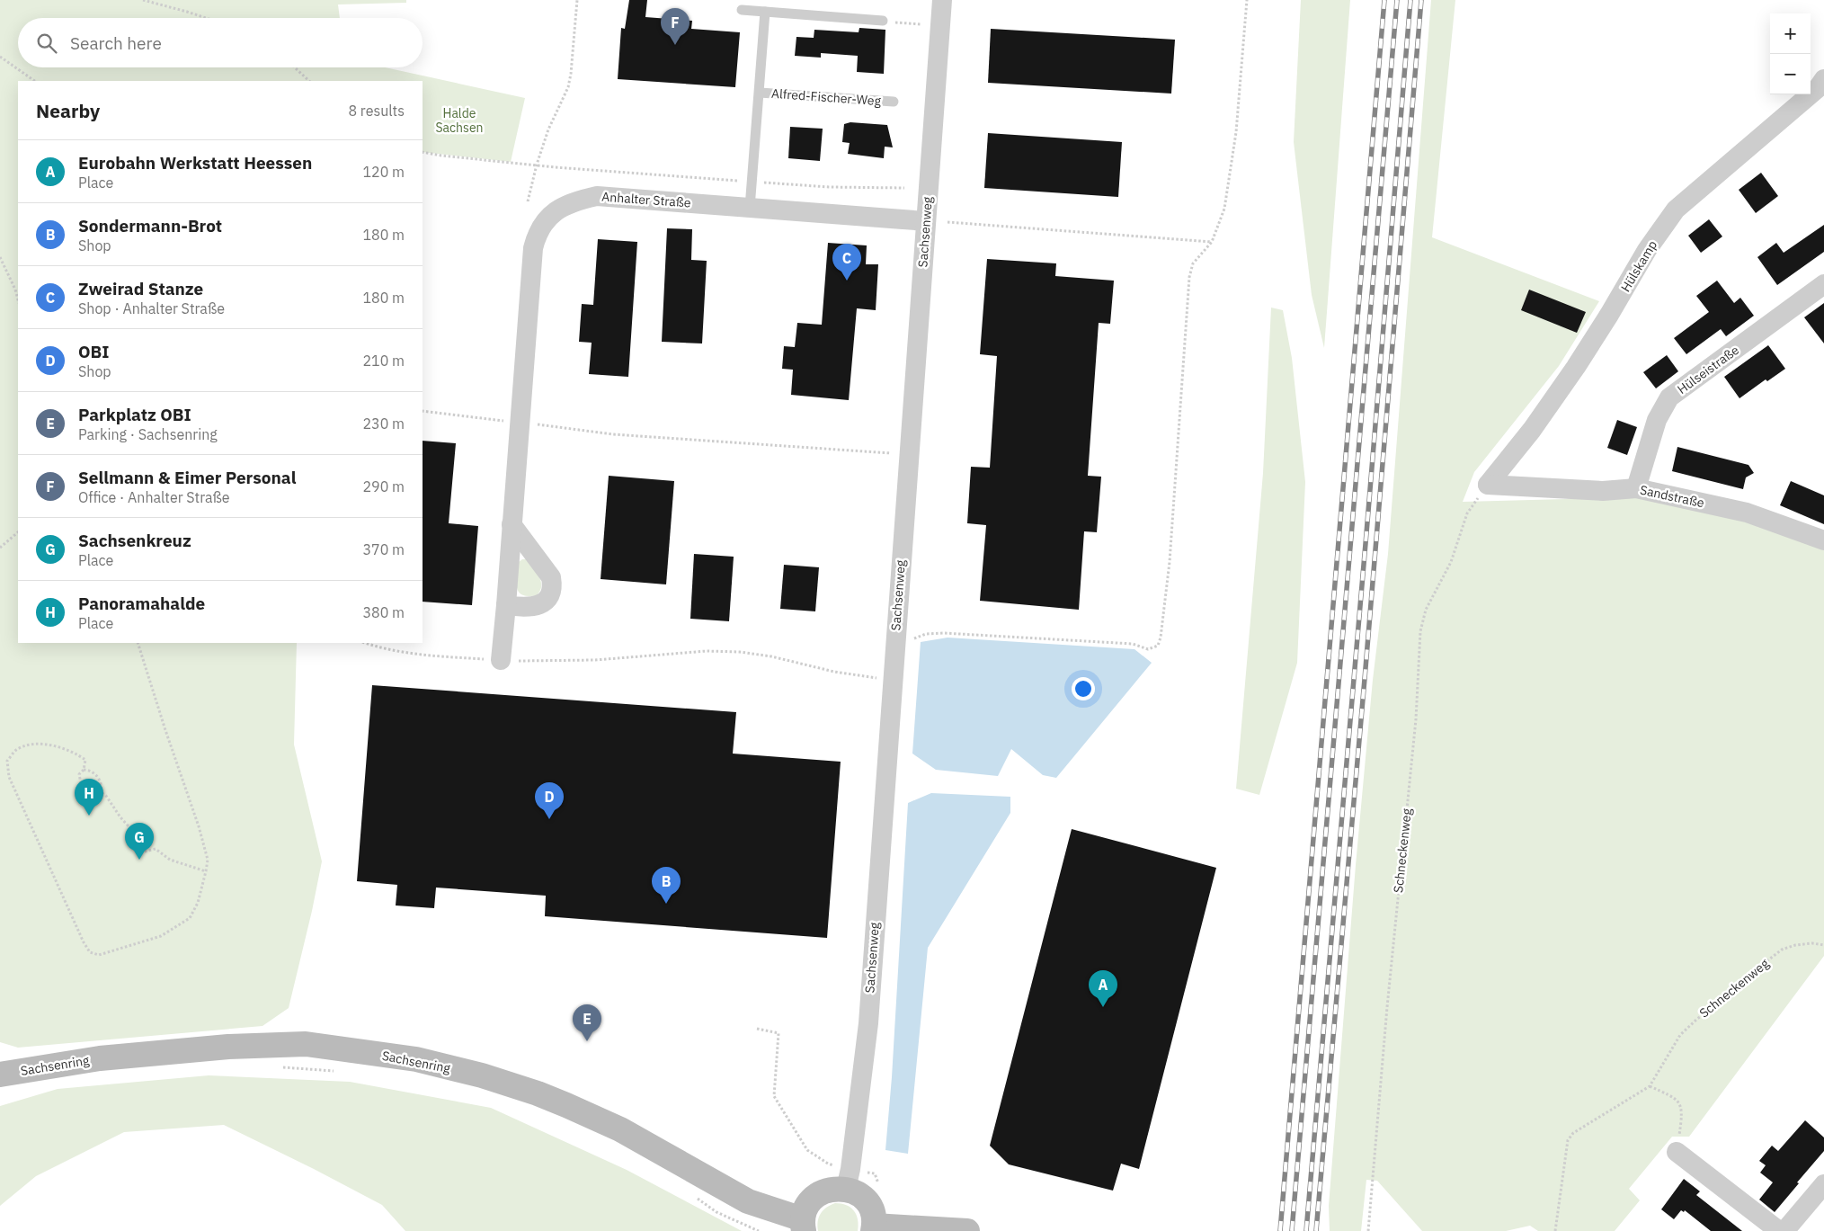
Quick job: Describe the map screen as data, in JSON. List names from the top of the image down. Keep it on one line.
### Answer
{"streets":{"street":["Anhalter Straße","Sachsenweg","Hülskamp","Hülseistraße","Sandstraße","Sachsenring"],"lane":["Alfred-Fischer-Weg"],"path":["Schneckenweg"]},"crossings":[["Alfred-Fischer-Weg","Anhalter Straße"],["Anhalter Straße","Sachsenweg"],["Sachsenweg","Sachsenring"],["Hülskamp","Sandstraße"],["Hülskamp","Schneckenweg"],["Hülseistraße","Sandstraße"],["Sandstraße","Schneckenweg"]],"parks":["Halde Sachsen"],"page":{"pins":["F","C","H","D","G","B","A","E"],"map_buttons":["+","−"],"search":"Search here","heading":["Nearby","8 results"],"list":[{"mark":"A","name":"Eurobahn Werkstatt Heessen","note":"Place","value":"120 m"},{"mark":"B","name":"Sondermann-Brot","note":"Shop","value":"180 m"},{"mark":"C","name":"Zweirad Stanze","note":"Shop · Anhalter Straße","value":"180 m"},{"mark":"D","name":"OBI","note":"Shop","value":"210 m"},{"mark":"E","name":"Parkplatz OBI","note":"Parking · Sachsenring","value":"230 m"},{"mark":"F","name":"Sellmann & Eimer Personal","note":"Office · Anhalter Straße","value":"290 m"},{"mark":"G","name":"Sachsenkreuz","note":"Place","value":"370 m"},{"mark":"H","name":"Panoramahalde","note":"Place","value":"380 m"}]}}
